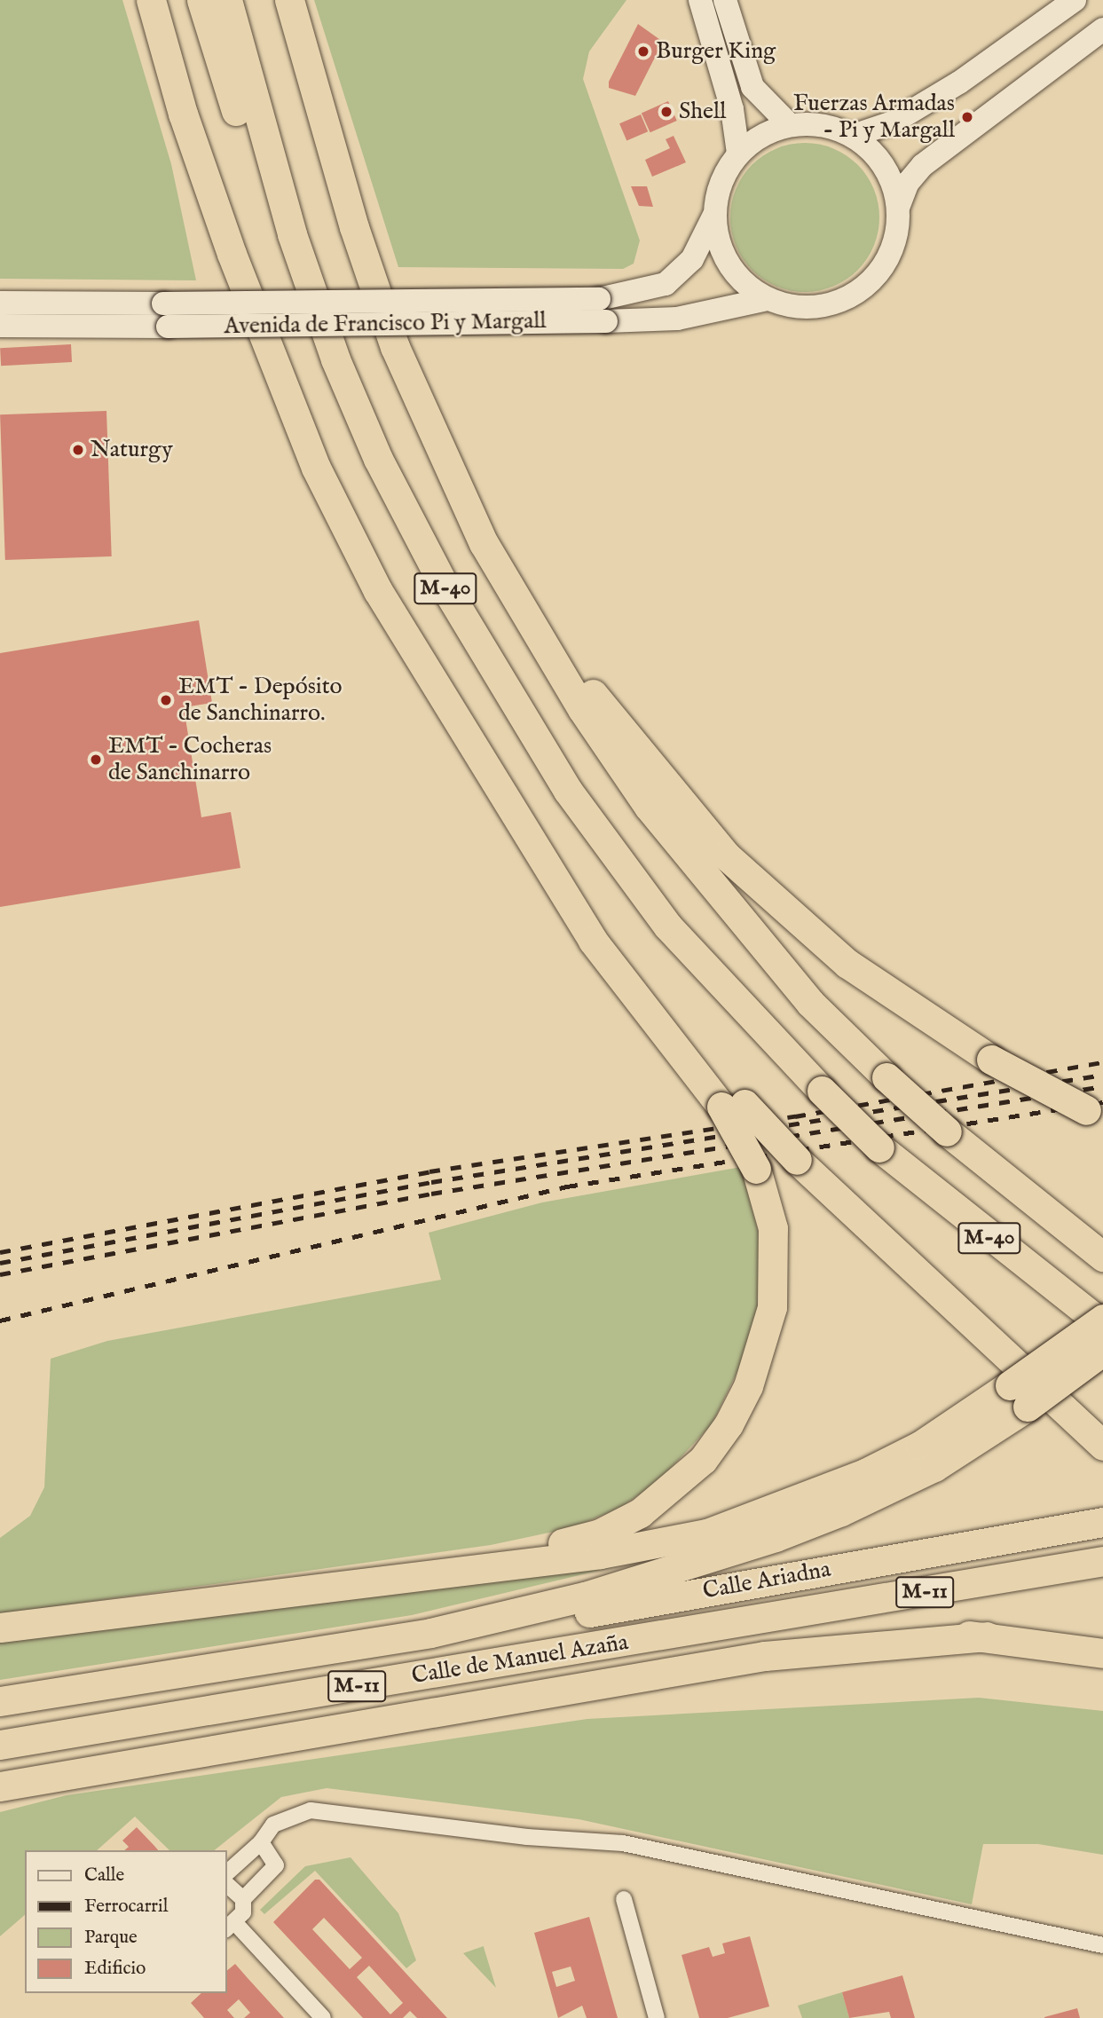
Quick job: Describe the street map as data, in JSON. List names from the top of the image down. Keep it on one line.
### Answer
{"streets":{"highway":["M-40","Calle Ariadna","M-11","Calle de Manuel Azaña"],"street":["Avenida de Francisco Pi y Margall"]},"crossings":[["Calle Ariadna","Calle de Manuel Azaña"]],"places":["Burger King","Shell","Fuerzas Armadas - Pi y Margall","Naturgy","EMT - Depósito de Sanchinarro.","EMT - Cocheras de Sanchinarro"],"legend":["Calle","Ferrocarril","Parque","Edificio"]}
